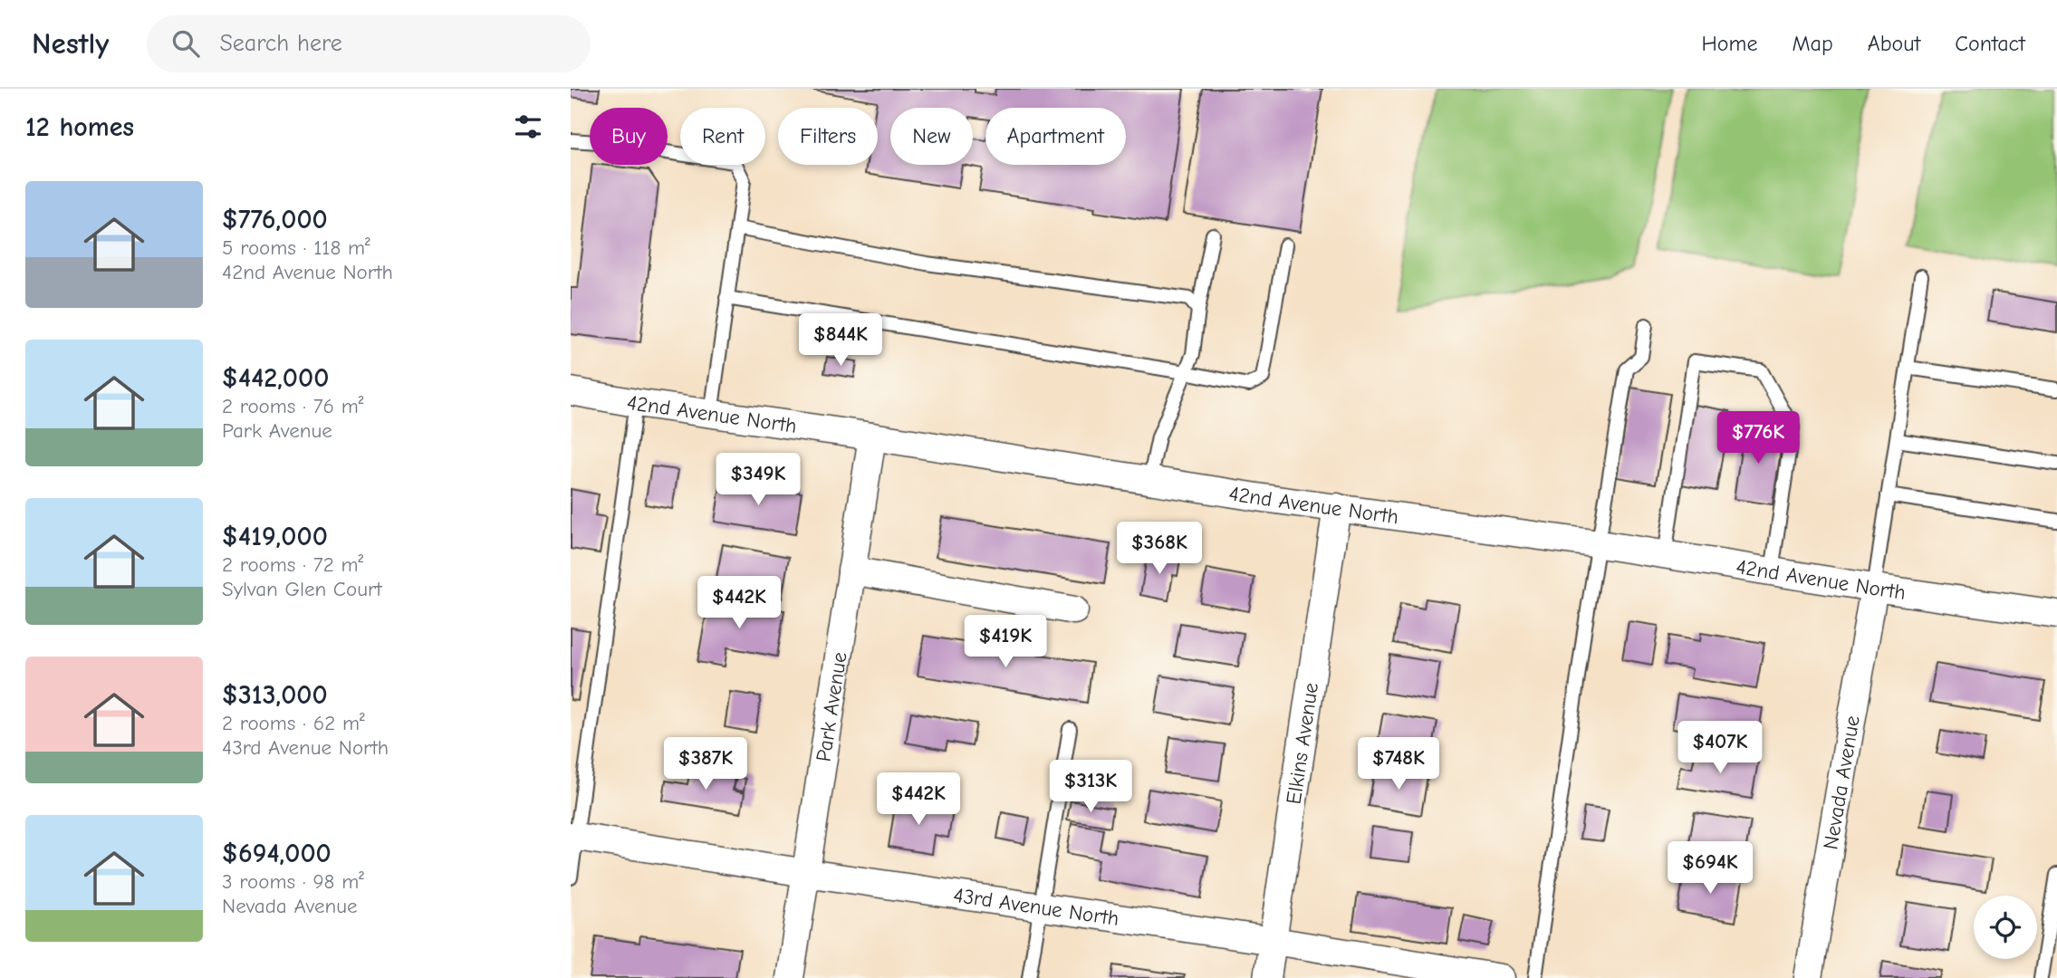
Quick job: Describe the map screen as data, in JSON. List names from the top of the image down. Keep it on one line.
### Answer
{"streets":{"street":["42nd Avenue North","Park Avenue","Elkins Avenue","Nevada Avenue","43rd Avenue North"]},"crossings":[["42nd Avenue North","Park Avenue"],["42nd Avenue North","Elkins Avenue"],["42nd Avenue North","Nevada Avenue"],["Park Avenue","43rd Avenue North"],["Elkins Avenue","43rd Avenue North"]],"page":{"header":"Nestly","search":"Search here","nav":["Home","Map","About","Contact"],"heading":"12 homes","chip":["Buy","Rent","Filters","New","Apartment"],"list":[{"name":"$776,000","note":"5 rooms · 118 m² · 42nd Avenue North"},{"name":"$442,000","note":"2 rooms · 76 m² · Park Avenue"},{"name":"$419,000","note":"2 rooms · 72 m² · Sylvan Glen Court"},{"name":"$313,000","note":"2 rooms · 62 m² · 43rd Avenue North"},{"name":"$694,000","note":"3 rooms · 98 m² · Nevada Avenue"}],"price":["$844K","$776K","$349K","$368K","$442K","$419K","$407K","$387K","$748K","$313K","$442K","$694K"]}}
